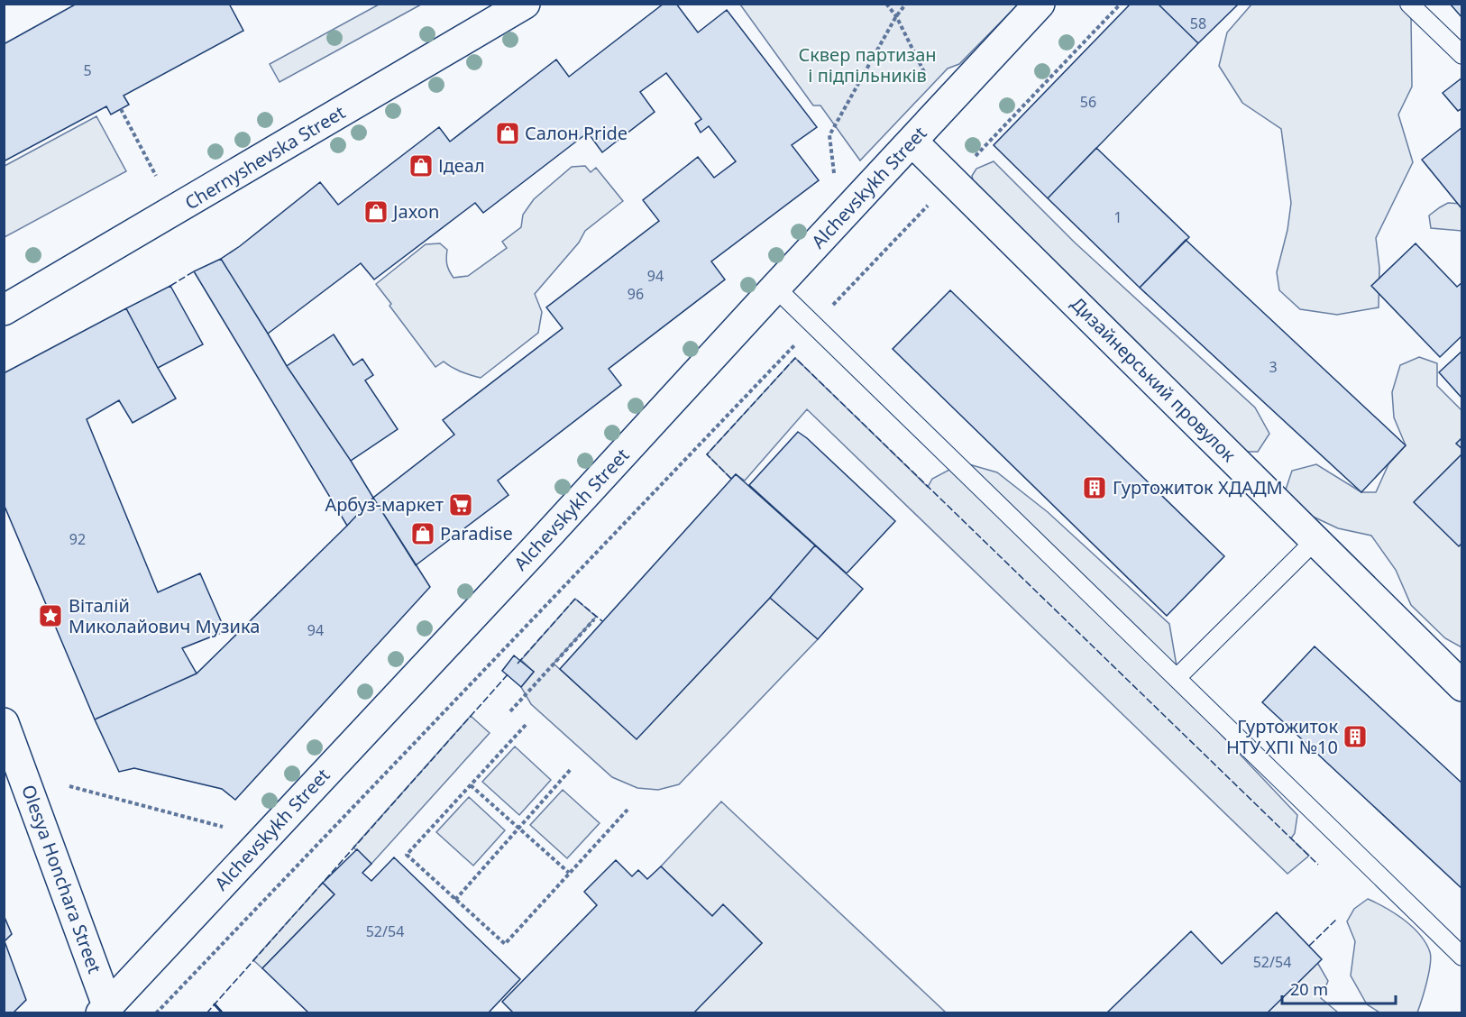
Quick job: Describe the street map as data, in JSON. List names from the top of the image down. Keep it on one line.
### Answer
{"streets":{"street":["Chernyshevska Street","Alchevskykh Street","Дизайнерський провулок","Olesya Honchara Street"]},"crossings":[["Alchevskykh Street","Дизайнерський провулок"],["Alchevskykh Street","Olesya Honchara Street"]],"parks":["Сквер партизан і підпільників"],"places":{"shop":["Салон Pride","Ідеал","Jaxon","Paradise"],"building":["Гуртожиток ХДАДМ","Гуртожиток НТУ ХПІ №10"],"supermarket":["Арбуз-маркет"],"place":["Віталій Миколайович Музика"]},"house_numbers":["58","5","56","1","94","96","3","92","94","52/54","52/54"],"scale_bar":"20 m"}
